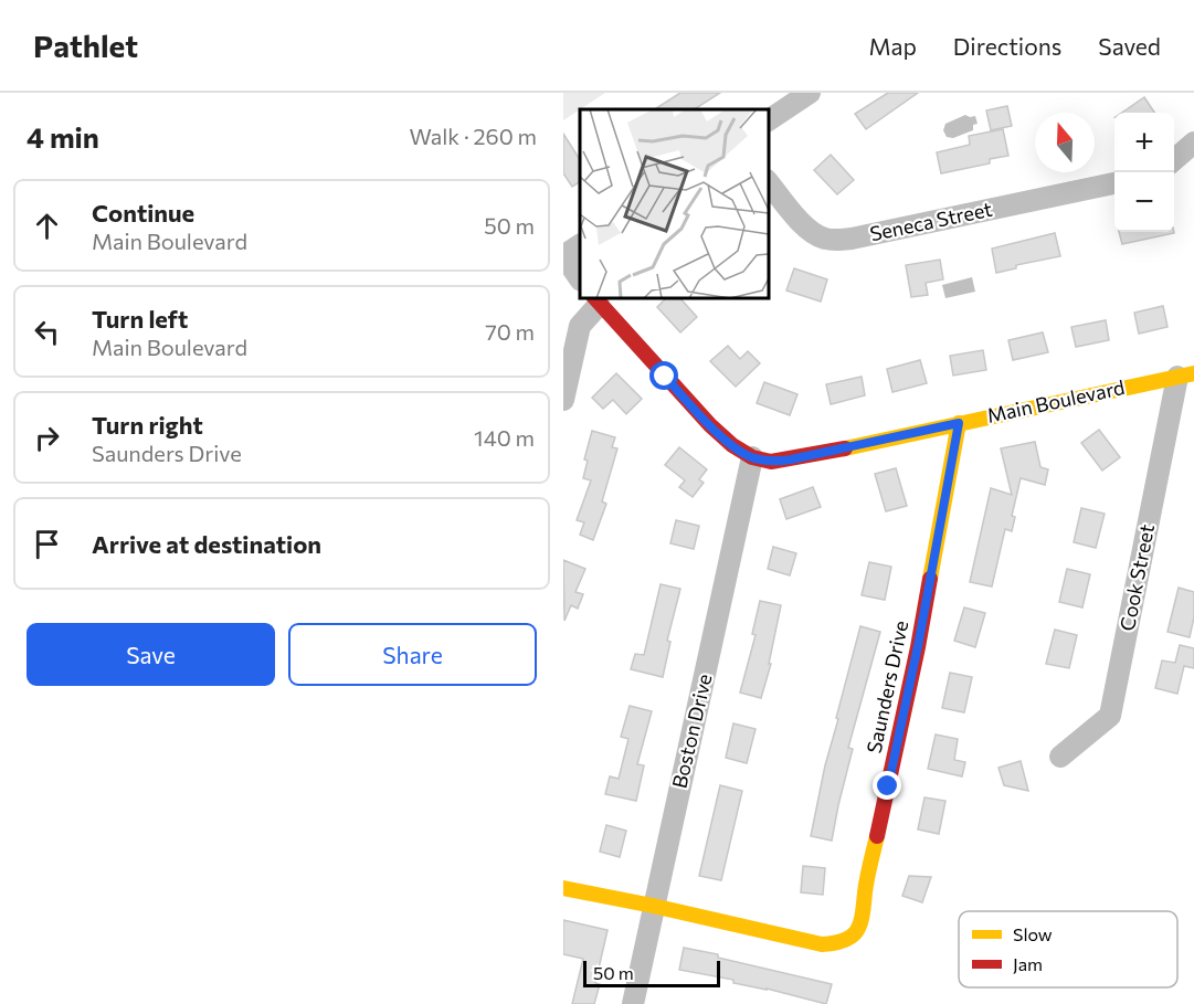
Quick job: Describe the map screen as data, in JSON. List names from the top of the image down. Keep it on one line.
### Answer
{"streets":{"street":["Seneca Street","Main Boulevard","Cook Street","Saunders Drive","Boston Drive"]},"crossings":[["Main Boulevard","Cook Street"],["Main Boulevard","Saunders Drive"],["Main Boulevard","Boston Drive"],["Saunders Drive","Boston Drive"]],"legend":["Slow","Jam"],"scale_bar":"50 m","north":"top","page":{"header":"Pathlet","nav":["Map","Directions","Saved"],"heading":["4 min","Walk · 260 m"],"map_buttons":["+","−"],"list":[["Continue","Main Boulevard","50 m"],["Turn left","Main Boulevard","70 m"],["Turn right","Saunders Drive","140 m"],"Arrive at destination"],"buttons":["Save","Share"],"scale":"50 m"}}
